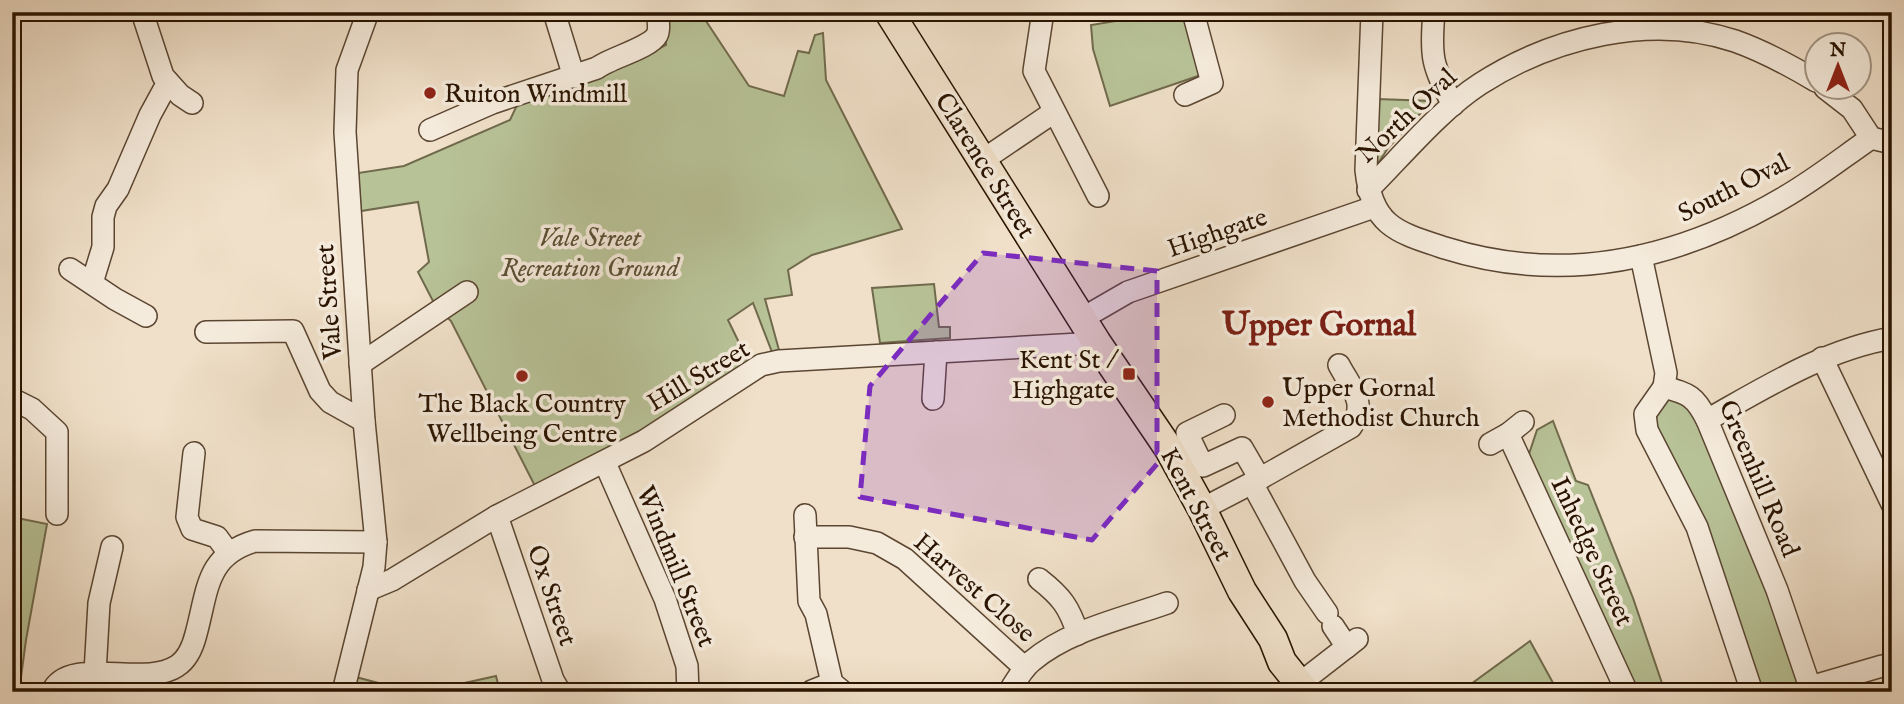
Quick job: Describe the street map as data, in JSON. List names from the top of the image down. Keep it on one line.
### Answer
{"streets":{"main road":["Clarence Street","Kent Street"],"street":["North Oval","South Oval","Highgate","Vale Street","Hill Street","Greenhill Road","Inhedge Street","Windmill Street","Harvest Close","Ox Street"]},"crossings":[["North Oval","South Oval"],["North Oval","Highgate"],["Clarence Street","Highgate"],["Clarence Street","Kent Street"],["South Oval","Highgate"],["Highgate","Kent Street"],["Vale Street","Hill Street"],["Hill Street","Kent Street"],["Hill Street","Windmill Street"],["Hill Street","Ox Street"]],"districts":["Upper Gornal"],"parks":["Vale Street Recreation Ground"],"places":{"other":["Ruiton Windmill","The Black Country Wellbeing Centre","Upper Gornal Methodist Church"],"transit":["Kent St / Highgate"]},"north":"top"}
